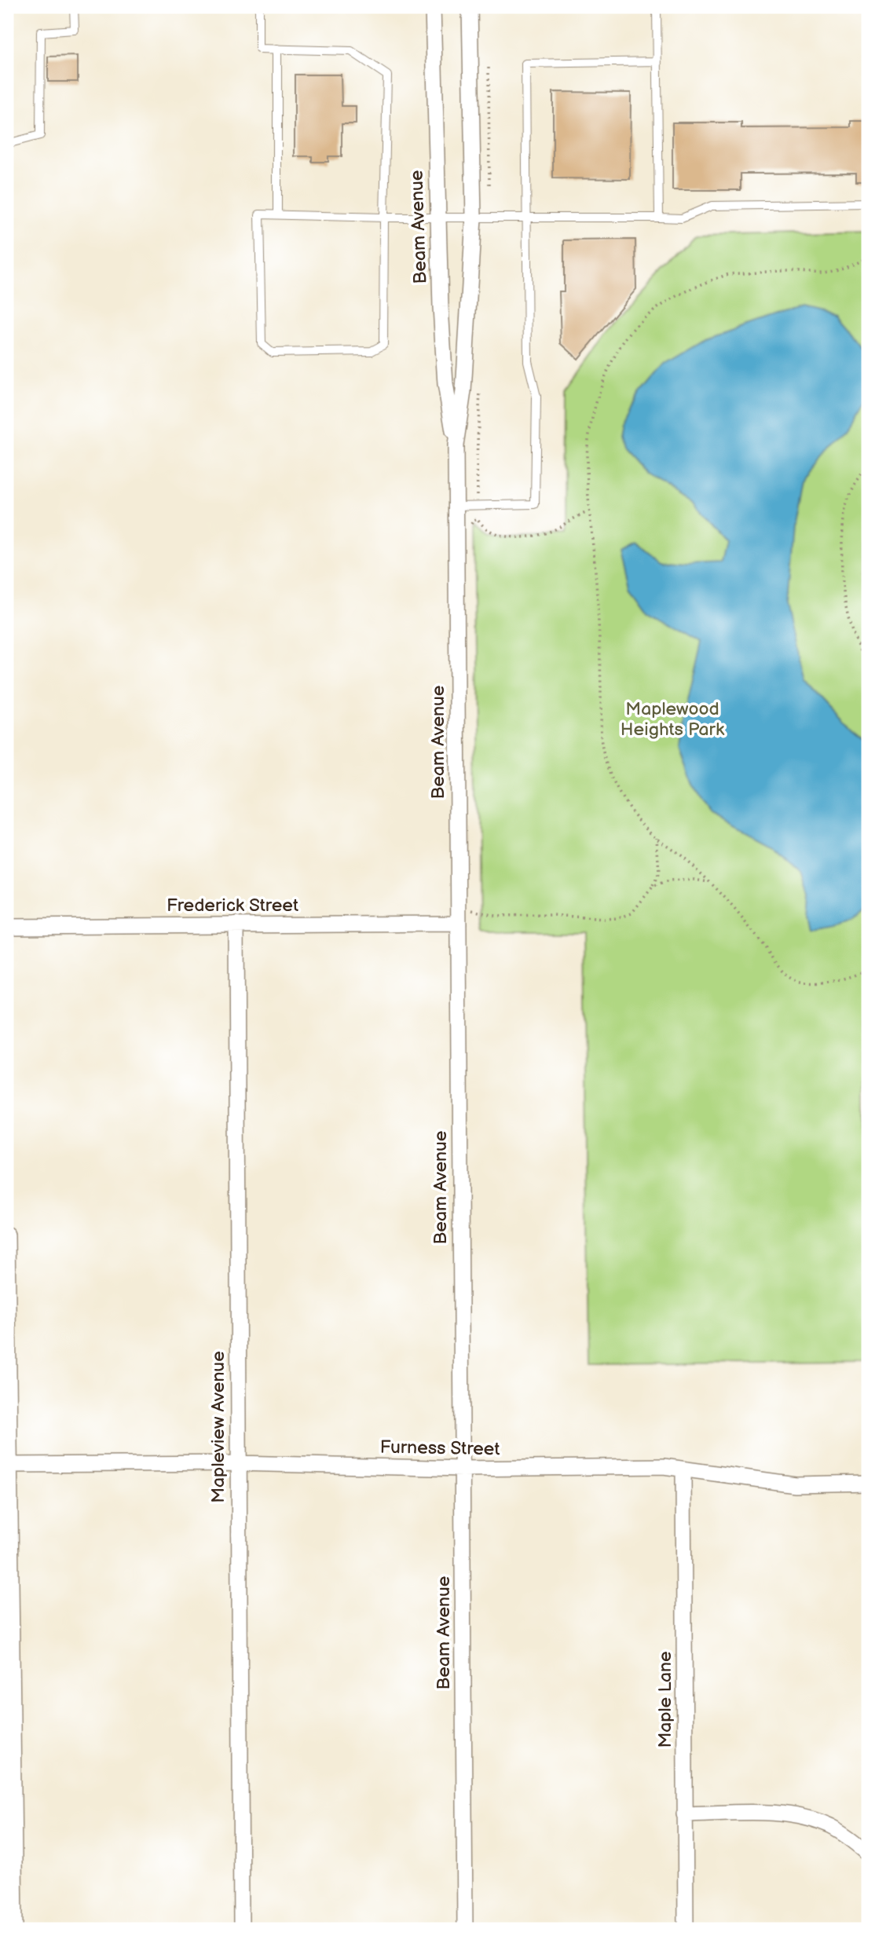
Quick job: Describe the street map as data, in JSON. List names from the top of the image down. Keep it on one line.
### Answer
{"streets":{"street":["Beam Avenue","Frederick Street","Mapleview Avenue","Furness Street","Maple Lane"]},"crossings":[["Beam Avenue","Frederick Street"],["Beam Avenue","Furness Street"],["Frederick Street","Mapleview Avenue"],["Mapleview Avenue","Furness Street"],["Furness Street","Maple Lane"]],"parks":["Maplewood Heights Park"]}
